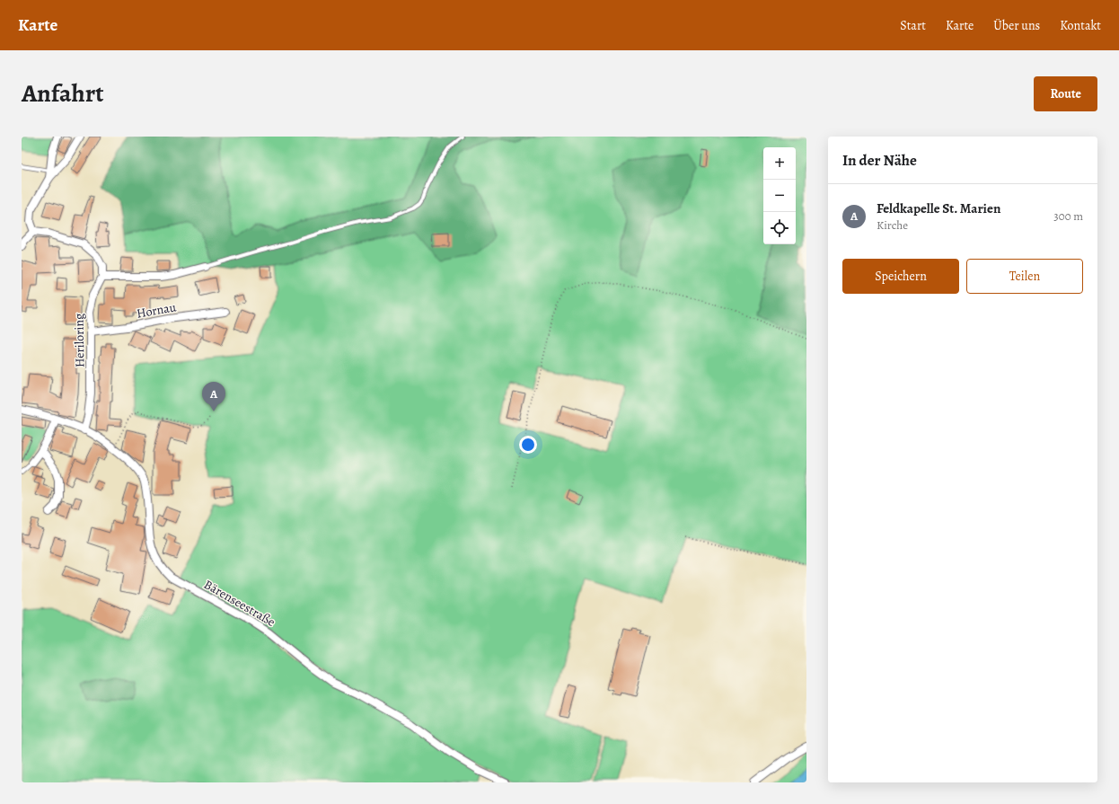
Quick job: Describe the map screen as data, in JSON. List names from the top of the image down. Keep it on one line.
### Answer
{"streets":{"street":["Hornau","Heriloring","Bärenseestraße"]},"crossings":[["Hornau","Heriloring"],["Heriloring","Bärenseestraße"]],"page":{"header":"Karte","nav":["Start","Karte","Über uns","Kontakt"],"title":"Anfahrt","buttons":["Route",["Speichern","Teilen"]],"heading":"In der Nähe","map_buttons":["+","−"],"list":[{"mark":"A","name":"Feldkapelle St. Marien","note":"Kirche","value":"300 m"}],"pins":"A"}}
